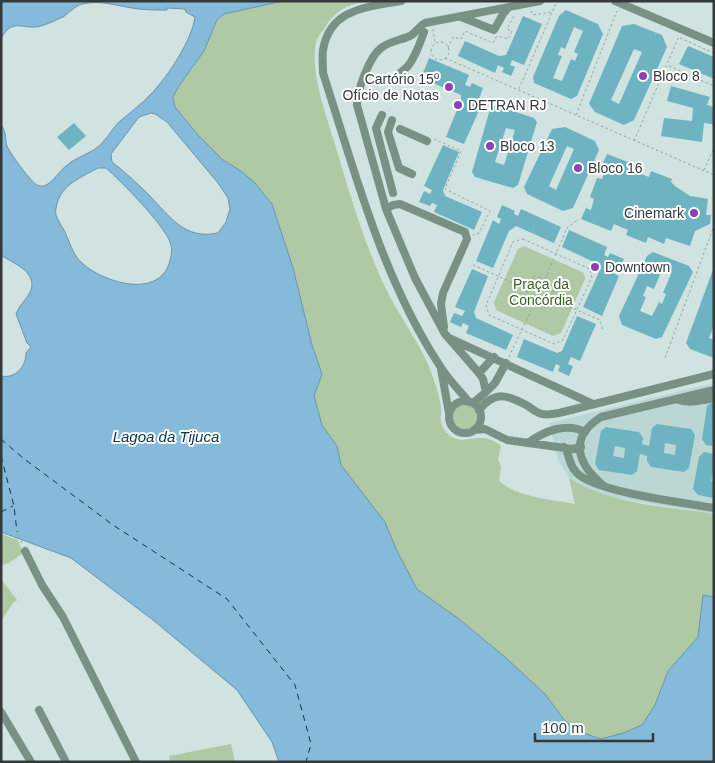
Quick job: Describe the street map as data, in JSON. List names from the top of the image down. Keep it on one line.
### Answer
{"water":["Lagoa da Tijuca"],"parks":["Praça da Concórdia"],"places":["Bloco 8","Cartório 15º Ofício de Notas","DETRAN RJ","Bloco 13","Bloco 16","Cinemark","Downtown"],"scale_bar":"100 m"}
